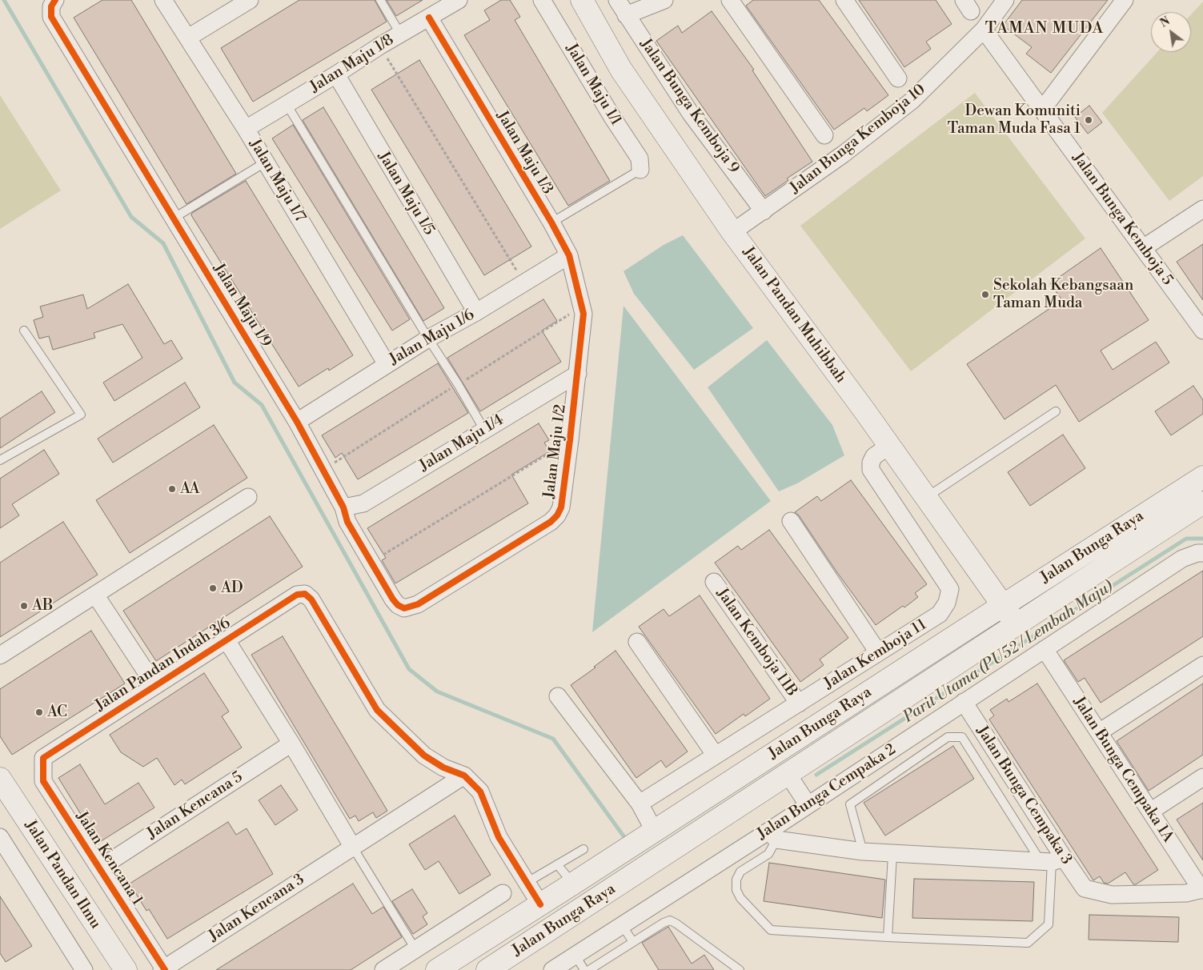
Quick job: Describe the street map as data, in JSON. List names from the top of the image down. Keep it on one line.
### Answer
{"streets":{"street":["Jalan Maju 1/8","Jalan Maju 1/1","Jalan Bunga Kemboja 9","Jalan Bunga Kemboja 10","Jalan Maju 1/3","Jalan Maju 1/7","Jalan Maju 1/5","Jalan Bunga Kemboja 5","Jalan Maju 1/9","Jalan Pandan Muhibbah","Jalan Maju 1/6","Jalan Maju 1/4","Jalan Maju 1/2","Jalan Bunga Raya","Jalan Kemboja 11B","Jalan Kemboja 11","Jalan Pandan Indah 3/6","Jalan Bunga Cempaka 1A","Jalan Bunga Cempaka 2","Jalan Bunga Cempaka 3","Jalan Kencana 5","Jalan Kencana 1","Jalan Pandan Ilmu","Jalan Kencana 3"]},"crossings":[["Jalan Maju 1/8","Jalan Maju 1/3"],["Jalan Maju 1/8","Jalan Maju 1/7"],["Jalan Maju 1/8","Jalan Maju 1/5"],["Jalan Bunga Kemboja 9","Jalan Bunga Kemboja 10"],["Jalan Bunga Kemboja 10","Jalan Bunga Kemboja 5"],["Jalan Bunga Kemboja 10","Jalan Pandan Muhibbah"],["Jalan Maju 1/3","Jalan Maju 1/6"],["Jalan Maju 1/3","Jalan Maju 1/2"],["Jalan Maju 1/7","Jalan Maju 1/6"],["Jalan Maju 1/5","Jalan Maju 1/6"],["Jalan Maju 1/9","Jalan Maju 1/6"],["Jalan Maju 1/9","Jalan Maju 1/4"],["Jalan Maju 1/9","Jalan Maju 1/2"],["Jalan Pandan Muhibbah","Jalan Bunga Raya"],["Jalan Pandan Muhibbah","Jalan Kemboja 11"],["Jalan Maju 1/4","Jalan Maju 1/2"],["Jalan Kemboja 11B","Jalan Kemboja 11"],["Jalan Pandan Indah 3/6","Jalan Kencana 1"],["Jalan Pandan Indah 3/6","Jalan Kencana 3"],["Jalan Bunga Cempaka 1A","Jalan Bunga Cempaka 2"],["Jalan Bunga Cempaka 1A","Jalan Bunga Cempaka 3"],["Jalan Bunga Cempaka 2","Jalan Bunga Cempaka 3"],["Jalan Kencana 5","Jalan Kencana 1"],["Jalan Kencana 1","Jalan Kencana 3"]],"districts":["TAMAN MUDA"],"water":["Parit Utama (PU52 / Lembah Maju)"],"places":["Dewan Komuniti Taman Muda Fasa 1","Sekolah Kebangsaan Taman Muda","AA","AD","AB","AC"],"north":"top left"}
